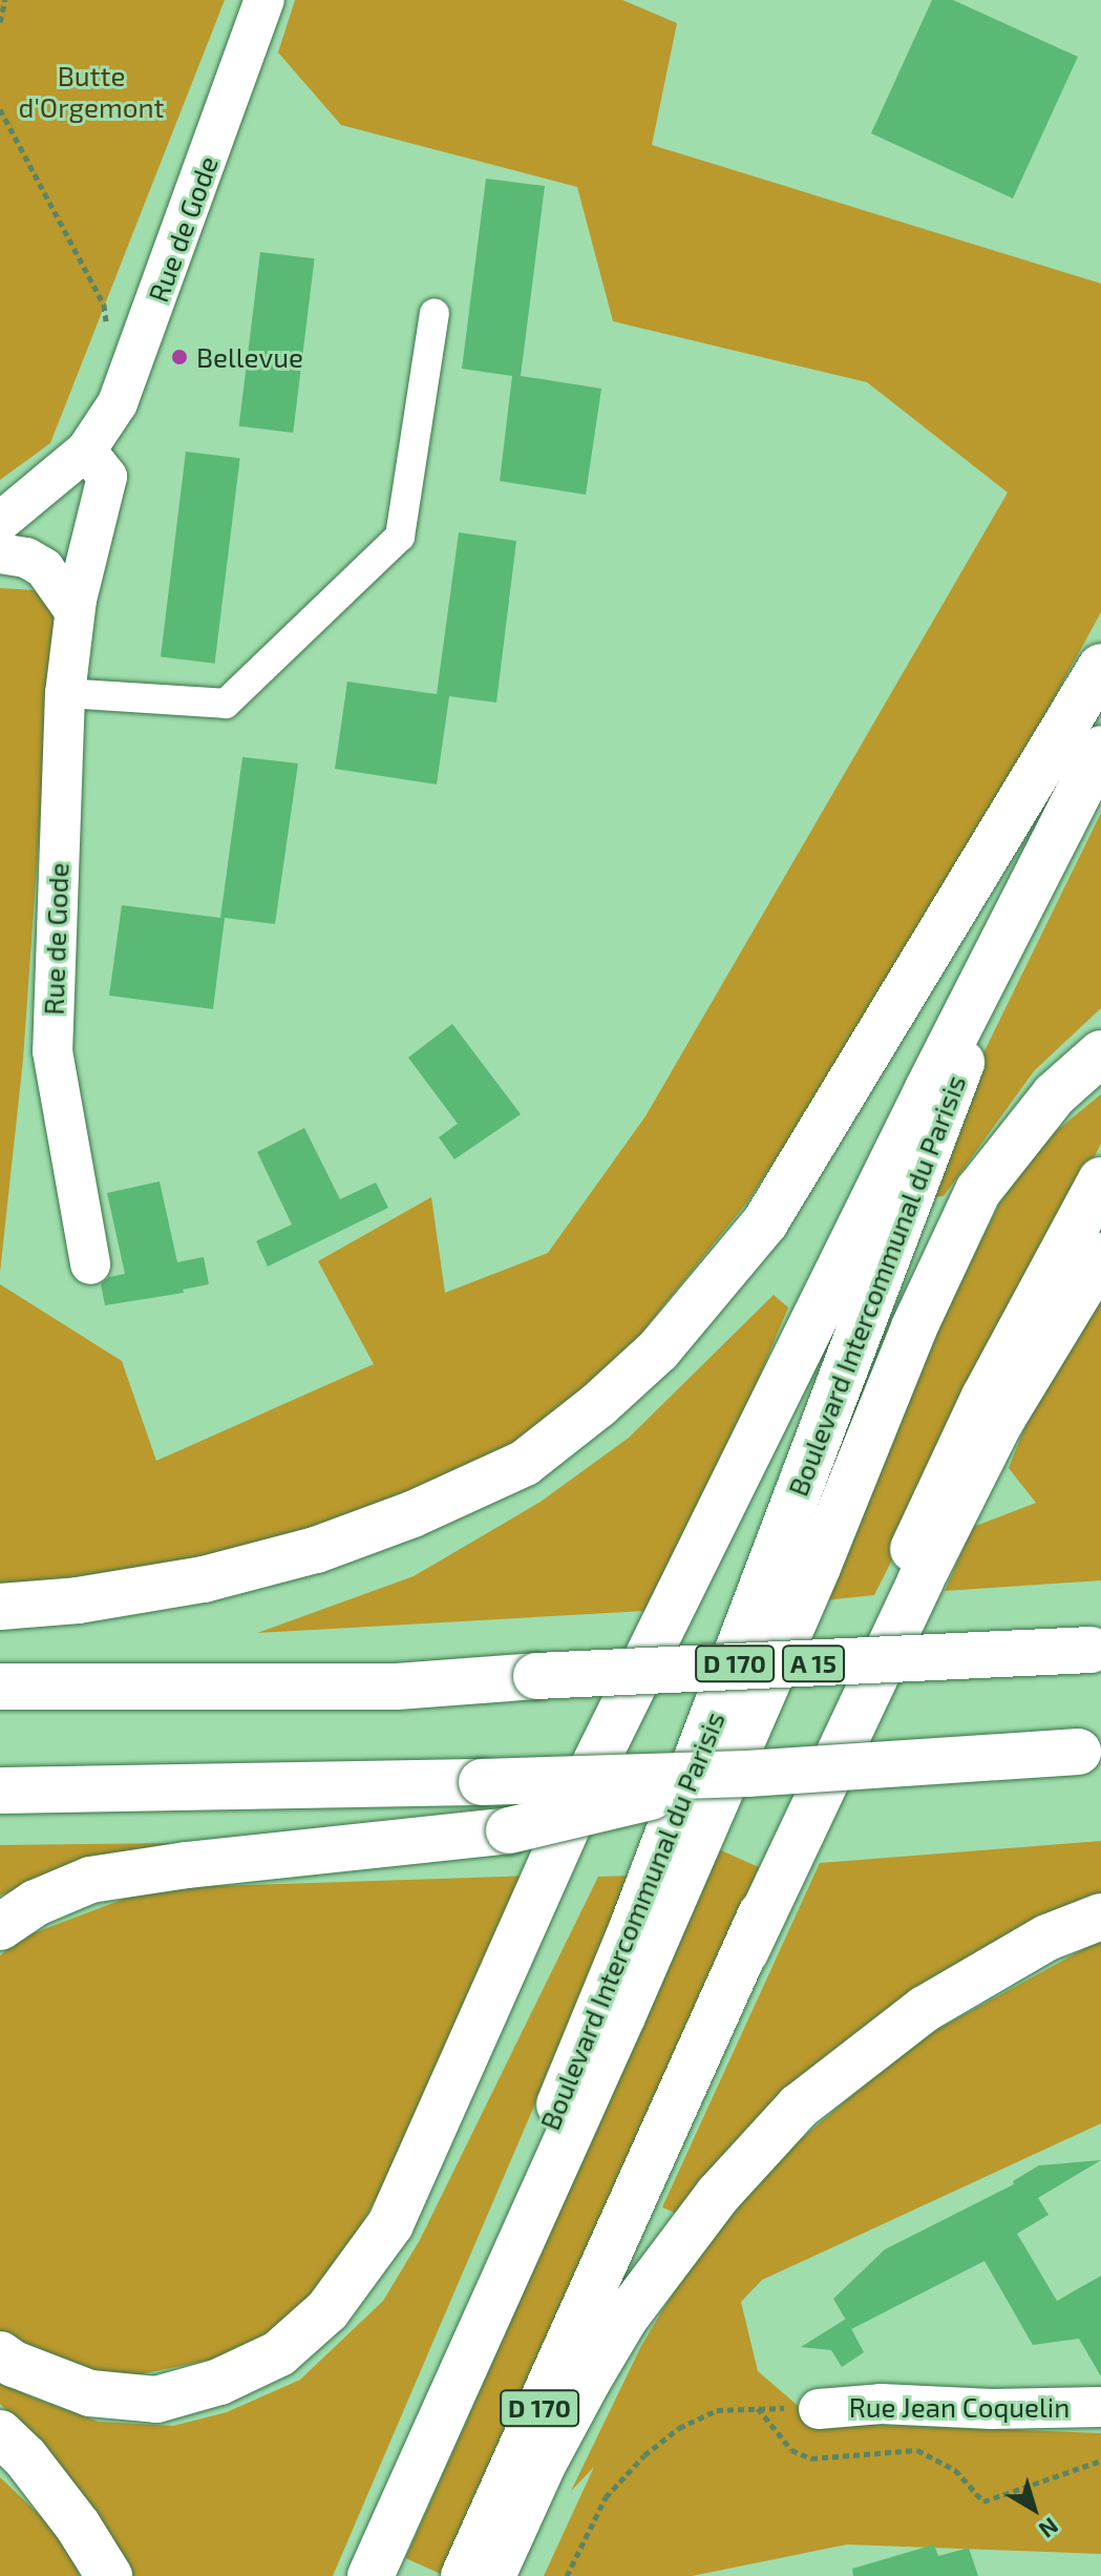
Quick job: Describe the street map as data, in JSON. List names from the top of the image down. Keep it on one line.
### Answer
{"streets":{"highway":["Boulevard Intercommunal du Parisis","D 170","A 15"],"street":["Rue de Gode","Rue Jean Coquelin"]},"parks":["Butte d'Orgemont"],"places":["Bellevue"],"north":"bottom right"}
